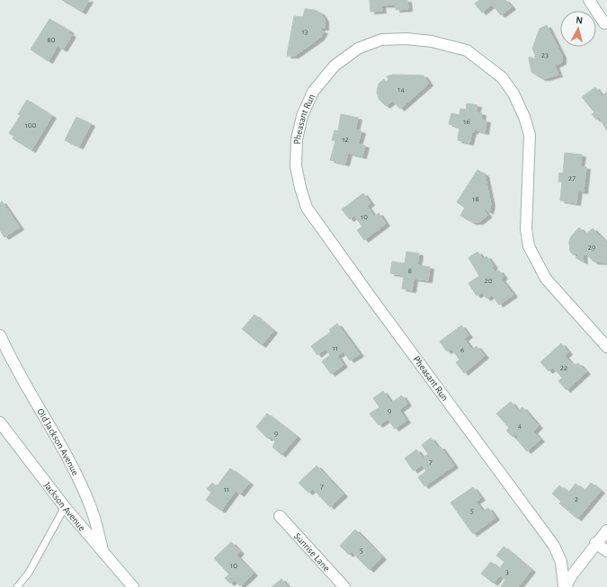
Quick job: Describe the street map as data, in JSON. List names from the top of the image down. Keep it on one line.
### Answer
{"streets":{"street":["Pheasant Run","Old Jackson Avenue","Jackson Avenue","Sunrise Lane"]},"crossings":[["Old Jackson Avenue","Jackson Avenue"]],"house_numbers":["13","80","23","14","16","100","12","27","18","10","29","8","20","11","6","22","9","4","9","7","7","11","2","5","5","10","3"],"north":"top"}
